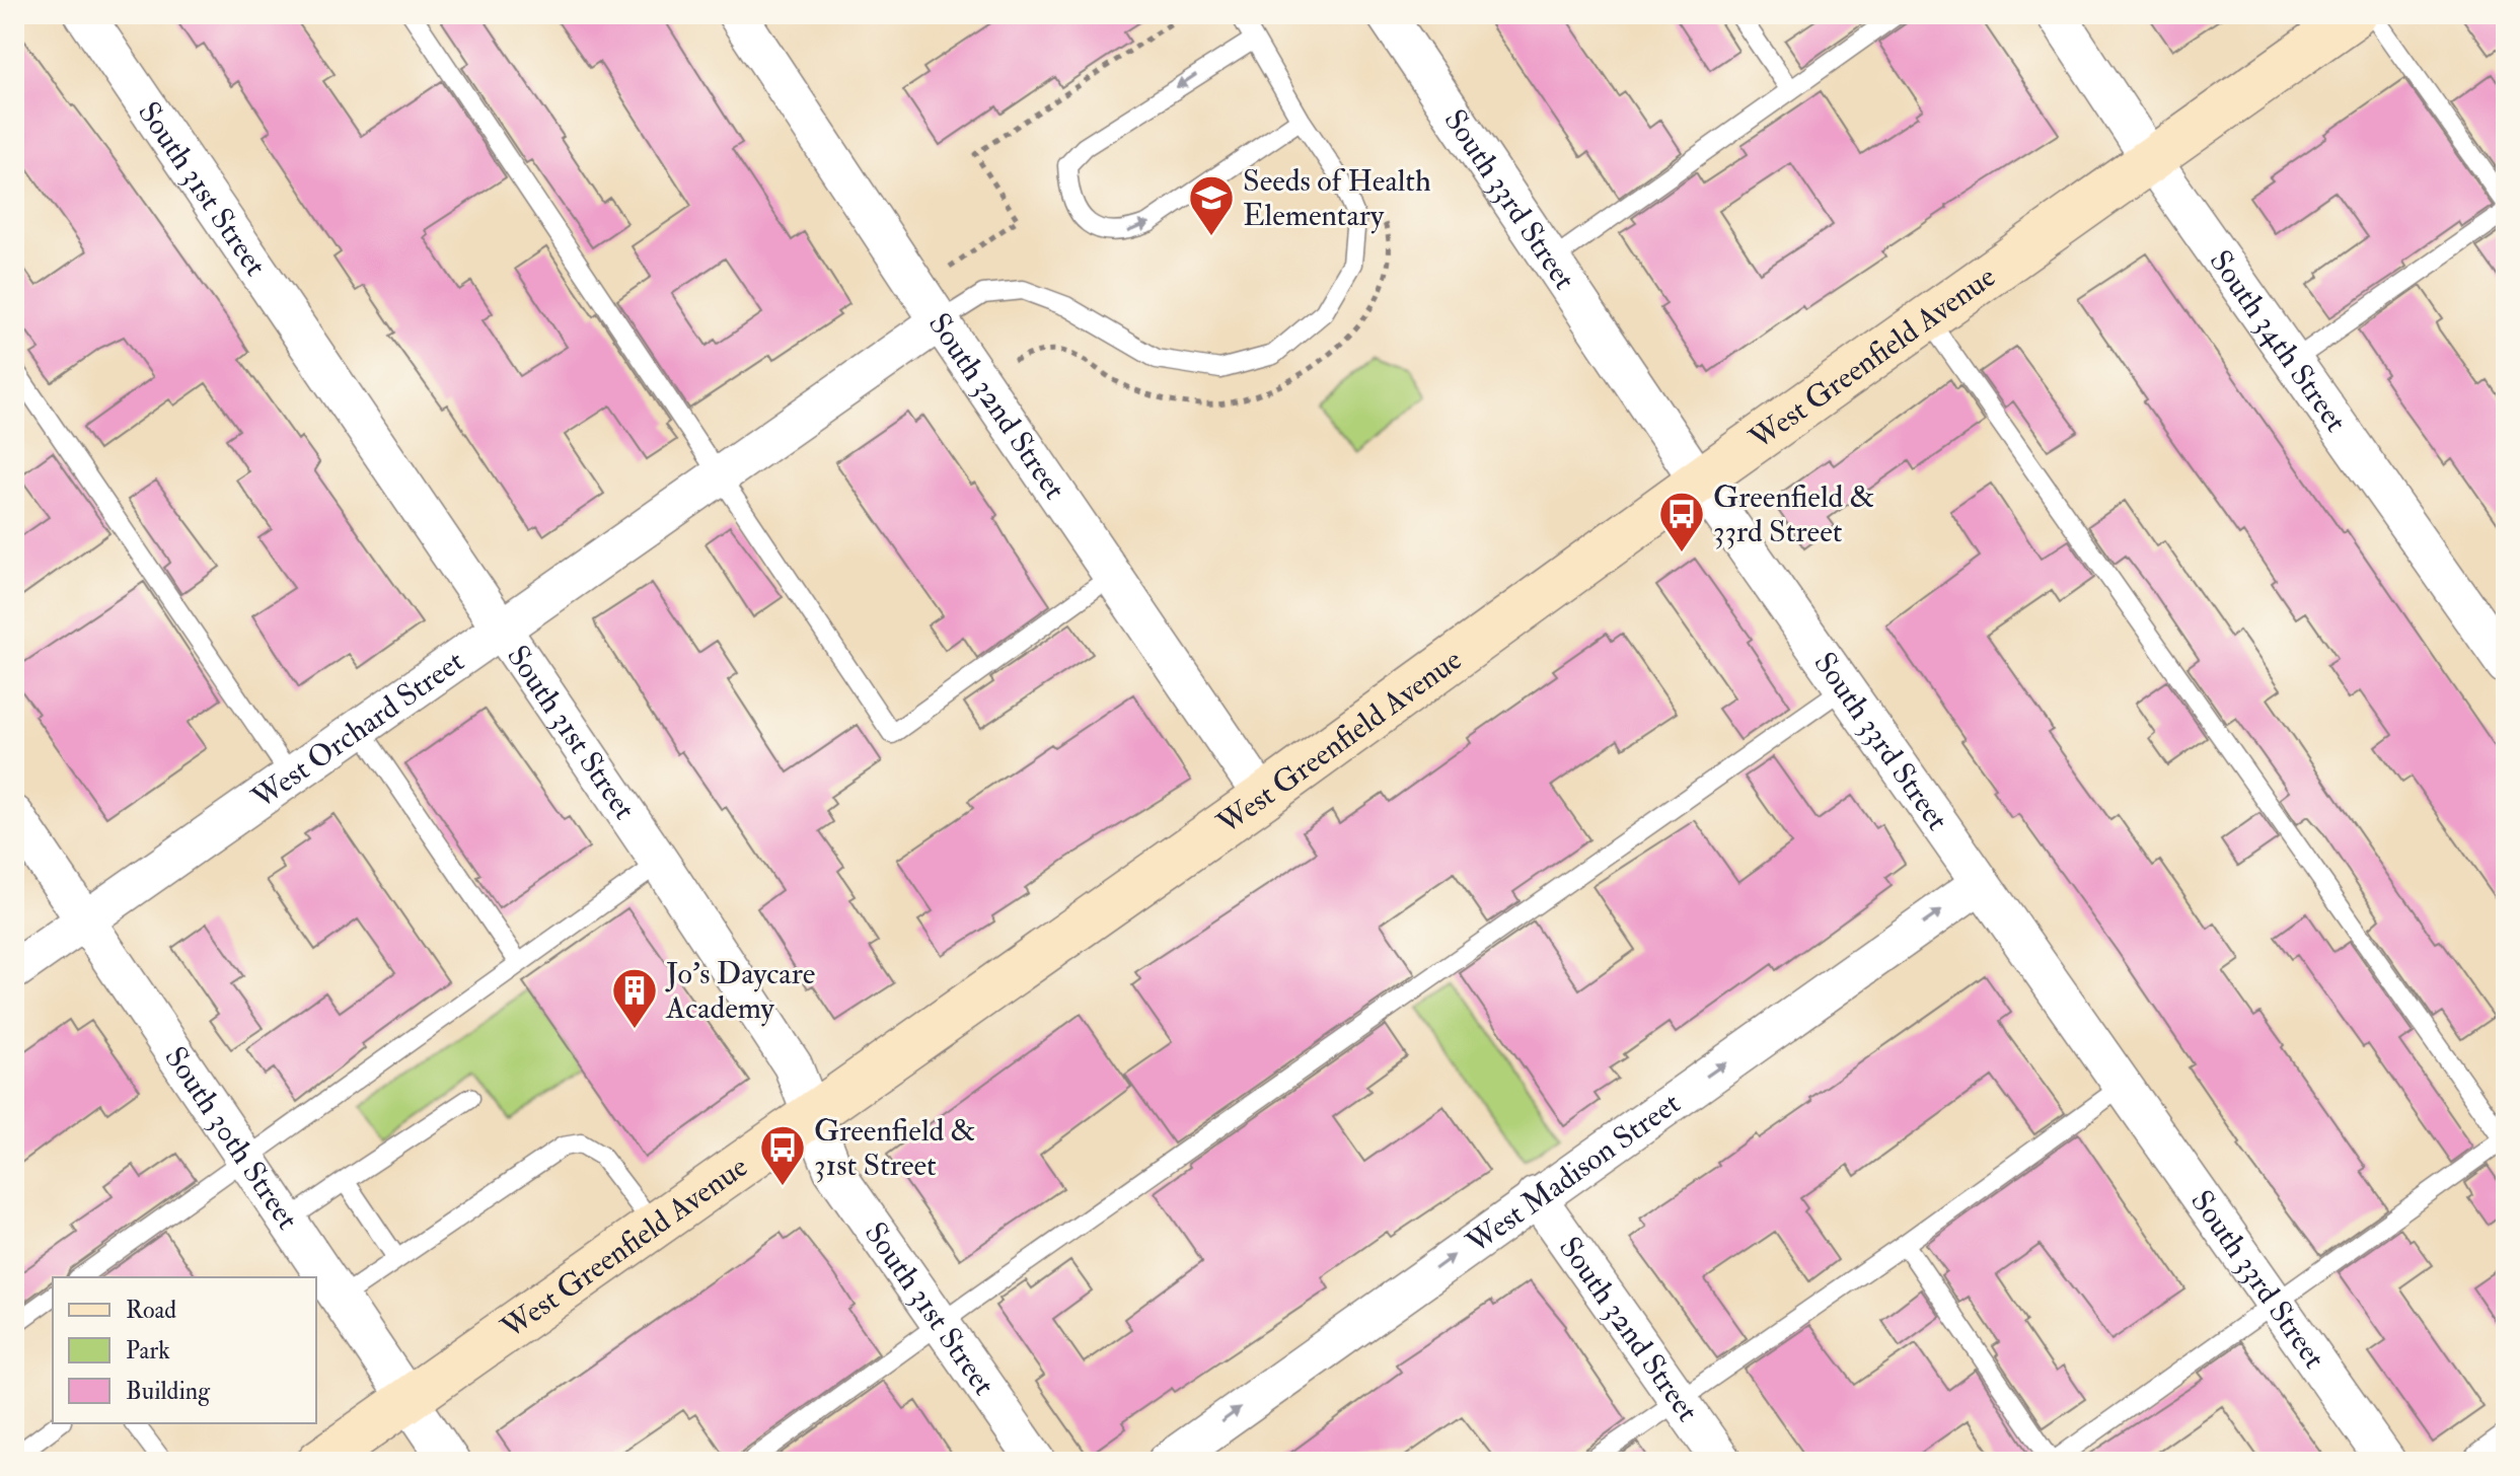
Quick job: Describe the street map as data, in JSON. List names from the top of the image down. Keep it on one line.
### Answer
{"streets":{"main road":["West Greenfield Avenue"],"street":["South 31st Street","South 33rd Street","South 34th Street","South 32nd Street","West Orchard Street","South 30th Street","West Madison Street"]},"crossings":[["South 31st Street","West Greenfield Avenue"],["South 31st Street","West Orchard Street"],["South 33rd Street","West Greenfield Avenue"],["South 33rd Street","West Madison Street"],["South 34th Street","West Greenfield Avenue"],["West Greenfield Avenue","South 32nd Street"],["West Greenfield Avenue","South 30th Street"],["South 32nd Street","West Orchard Street"],["South 32nd Street","West Madison Street"],["West Orchard Street","South 30th Street"]],"one_way":["West Madison Street"],"places":{"school or university":["Seeds of Health Elementary"],"bus stop":["Greenfield & 33rd Street","Greenfield & 31st Street"],"building":["Jo's Daycare Academy"]},"legend":["Road","Park","Building"]}
